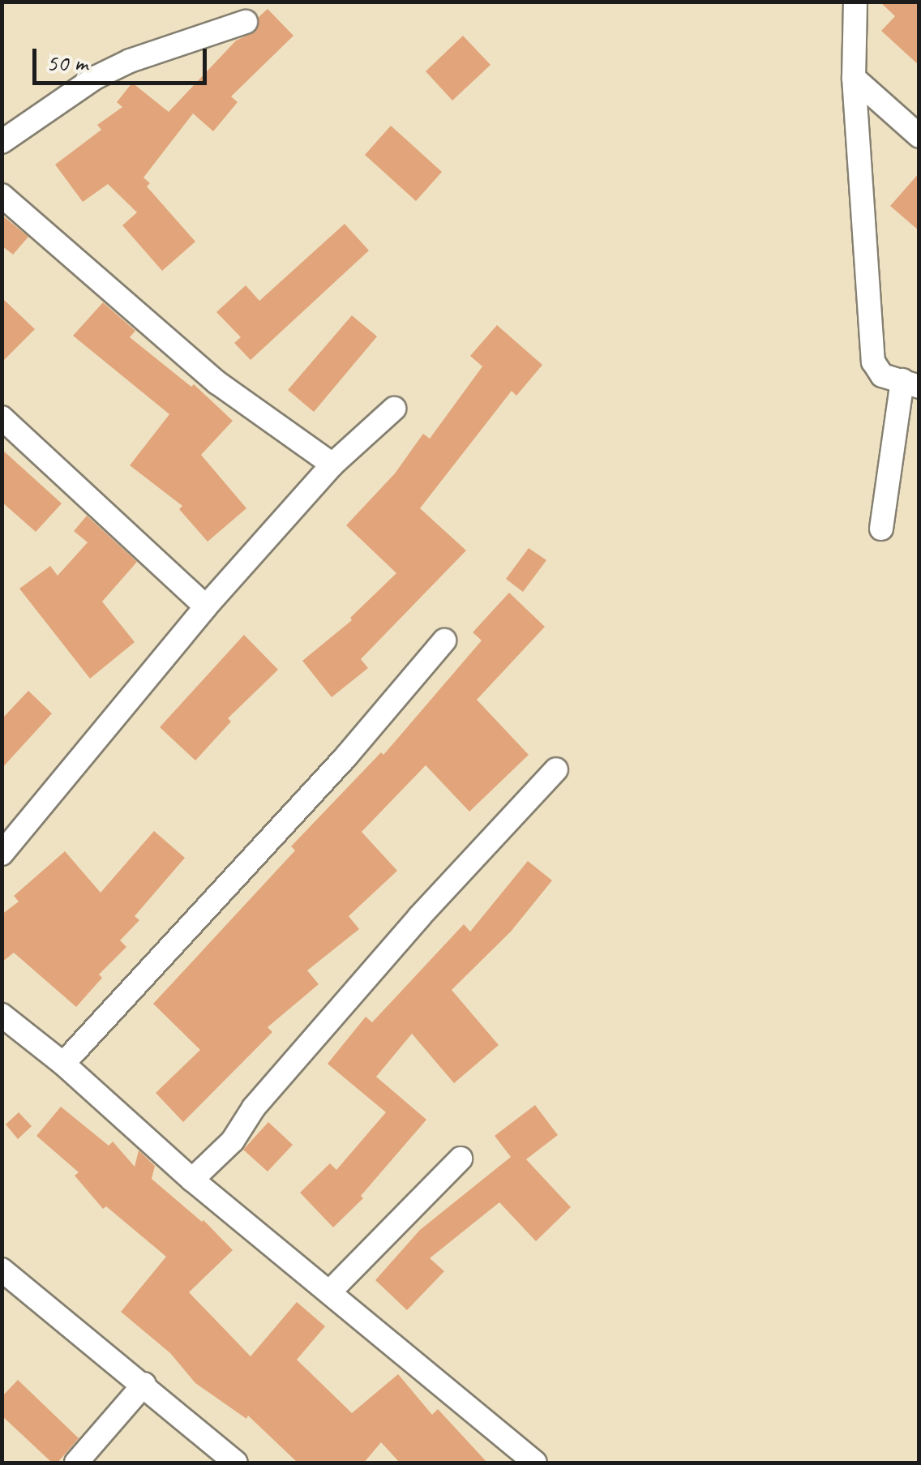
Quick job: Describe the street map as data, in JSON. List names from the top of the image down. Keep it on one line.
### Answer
{"scale_bar":"50 m"}
